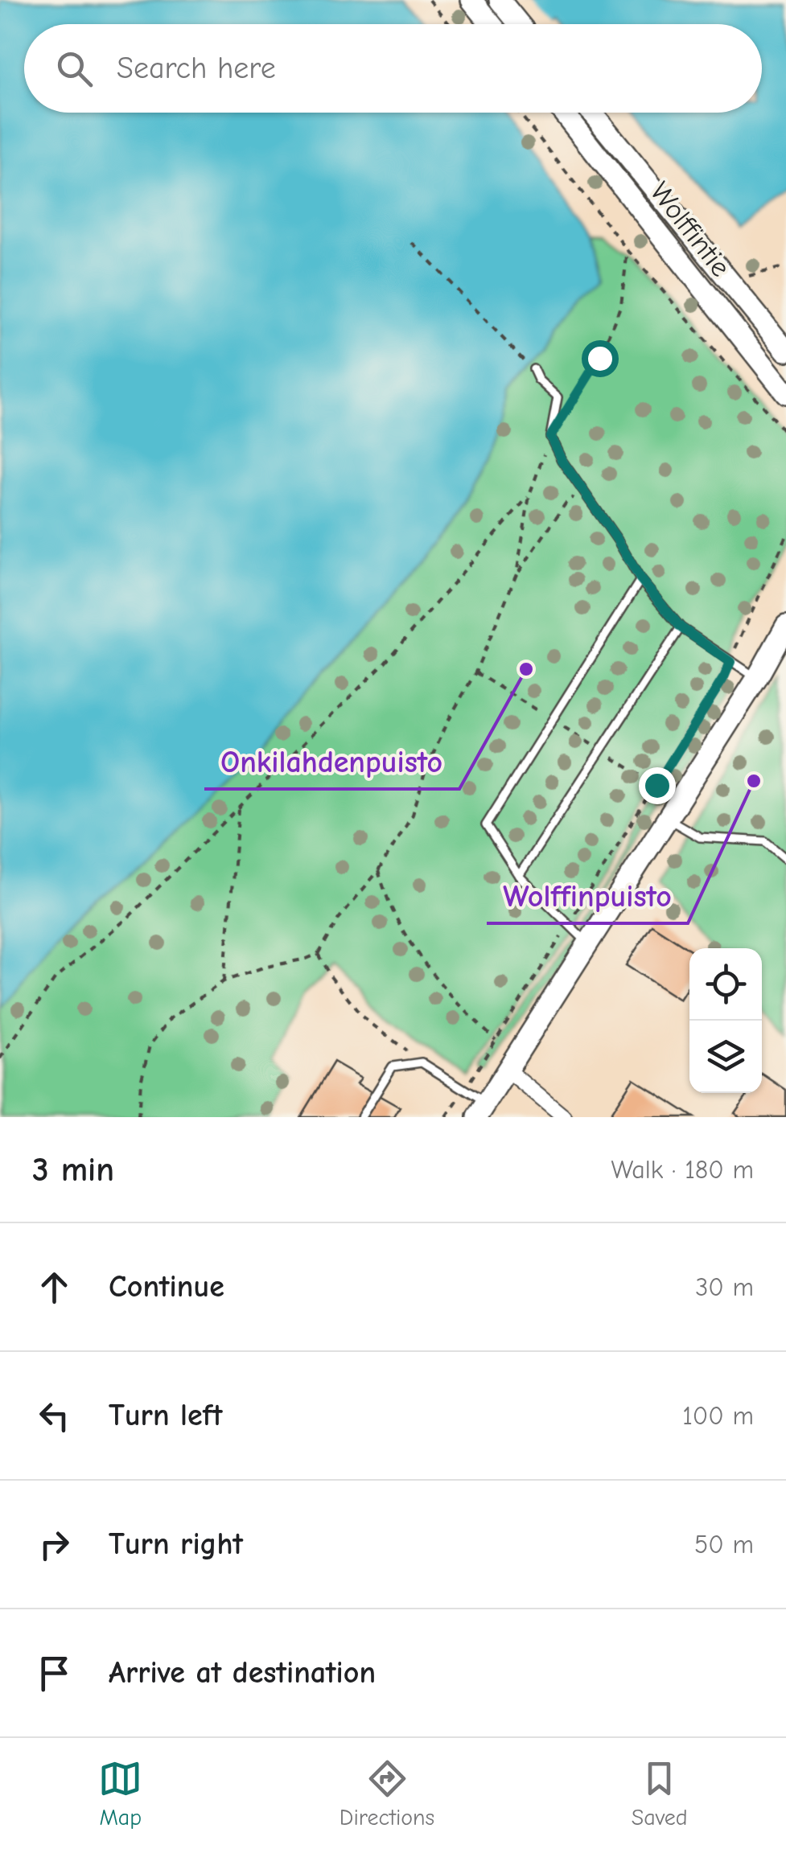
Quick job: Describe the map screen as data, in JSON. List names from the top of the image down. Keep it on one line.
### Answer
{"streets":{"main road":["Wolffintie"]},"places":["Onkilahdenpuisto","Wolffinpuisto"],"page":{"search":"Search here","heading":["3 min","Walk · 180 m"],"list":[["Continue","30 m"],["Turn left","100 m"],["Turn right","50 m"],"Arrive at destination"],"nav":["Map","Directions","Saved"]}}
